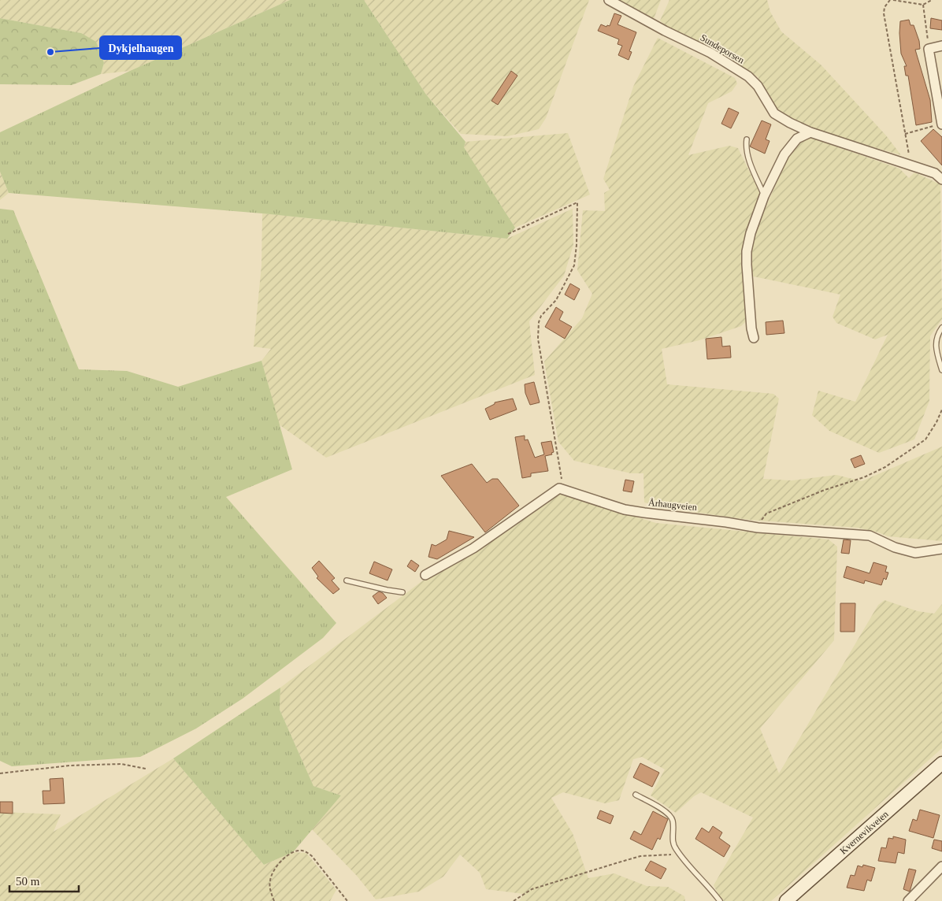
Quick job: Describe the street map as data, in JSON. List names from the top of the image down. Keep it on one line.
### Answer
{"streets":{"main road":["Kvernevikveien"],"street":["Sundeporsen","Århaugveien"]},"places":["Dykjelhaugen"],"scale_bar":"50 m"}
